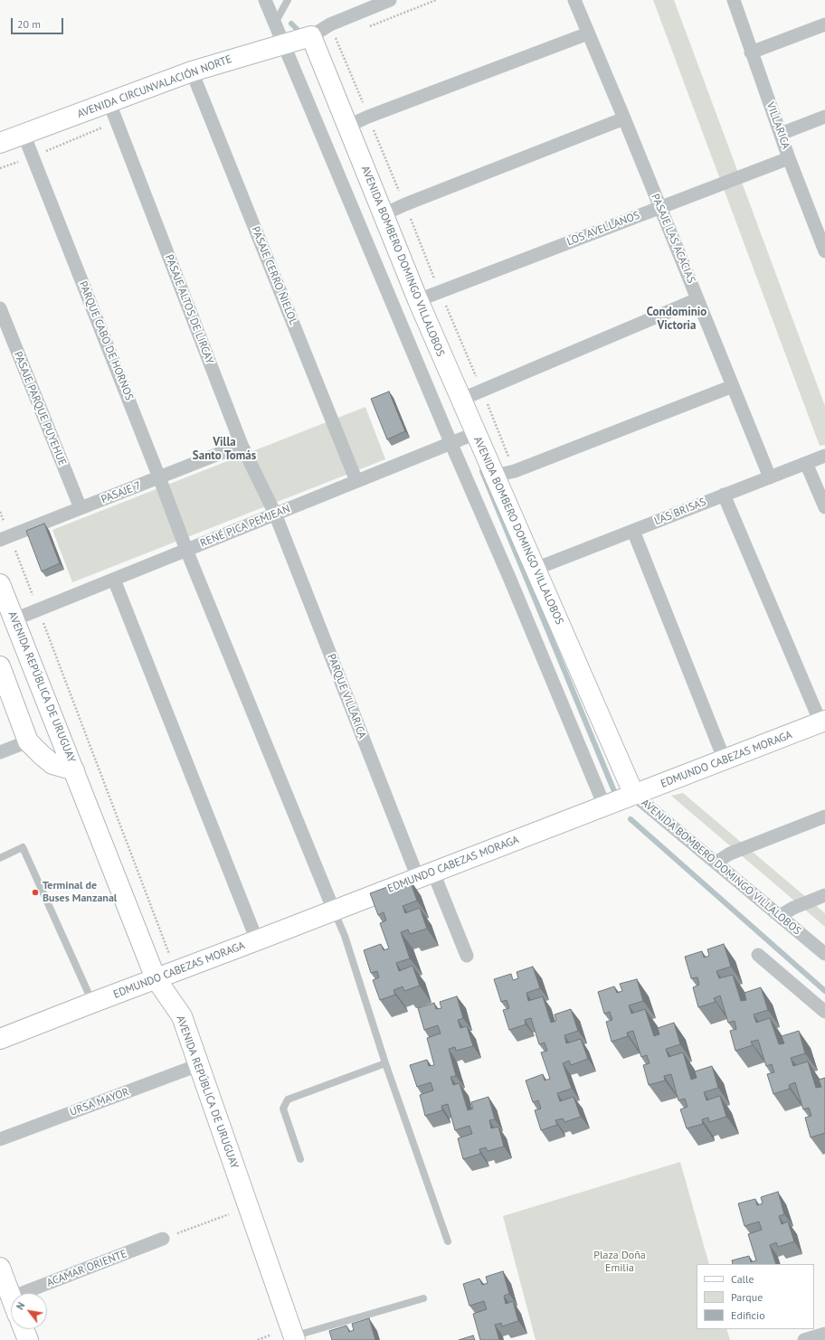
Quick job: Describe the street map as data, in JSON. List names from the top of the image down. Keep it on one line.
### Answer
{"streets":{"street":["AVENIDA CIRCUNVALACIÓN NORTE","VILLARICA","LOS AVELLANOS","PASAJE LAS ACACIAS","AVENIDA BOMBERO DOMINGO VILLALOBOS","PASAJE CERRO ÑIELOL","PASAJE ALTOS DE LIRCAY","PARQUE CABO DE HORNOS","PASAJE PARQUE PUYEHUE","PASAJE 7","LAS BRISAS","RENÉ PICA PEMJEAN","AVENIDA REPÚBLICA DE URUGUAY","PARQUE VILLARICA","EDMUNDO CABEZAS MORAGA","URSA MAYOR","ACAMAR ORIENTE"]},"crossings":[["AVENIDA CIRCUNVALACIÓN NORTE","AVENIDA BOMBERO DOMINGO VILLALOBOS"],["AVENIDA CIRCUNVALACIÓN NORTE","PASAJE CERRO ÑIELOL"],["AVENIDA CIRCUNVALACIÓN NORTE","PASAJE ALTOS DE LIRCAY"],["AVENIDA CIRCUNVALACIÓN NORTE","PARQUE CABO DE HORNOS"],["VILLARICA","LOS AVELLANOS"],["LOS AVELLANOS","PASAJE LAS ACACIAS"],["LOS AVELLANOS","AVENIDA BOMBERO DOMINGO VILLALOBOS"],["PASAJE LAS ACACIAS","LAS BRISAS"],["AVENIDA BOMBERO DOMINGO VILLALOBOS","LAS BRISAS"],["AVENIDA BOMBERO DOMINGO VILLALOBOS","RENÉ PICA PEMJEAN"],["AVENIDA BOMBERO DOMINGO VILLALOBOS","EDMUNDO CABEZAS MORAGA"],["PASAJE CERRO ÑIELOL","RENÉ PICA PEMJEAN"],["PASAJE ALTOS DE LIRCAY","PASAJE 7"],["PASAJE ALTOS DE LIRCAY","RENÉ PICA PEMJEAN"],["PASAJE ALTOS DE LIRCAY","PARQUE VILLARICA"],["PARQUE CABO DE HORNOS","PASAJE 7"],["PARQUE CABO DE HORNOS","RENÉ PICA PEMJEAN"],["PARQUE CABO DE HORNOS","EDMUNDO CABEZAS MORAGA"],["PASAJE PARQUE PUYEHUE","PASAJE 7"],["RENÉ PICA PEMJEAN","AVENIDA REPÚBLICA DE URUGUAY"],["RENÉ PICA PEMJEAN","PARQUE VILLARICA"],["AVENIDA REPÚBLICA DE URUGUAY","EDMUNDO CABEZAS MORAGA"],["AVENIDA REPÚBLICA DE URUGUAY","URSA MAYOR"],["PARQUE VILLARICA","EDMUNDO CABEZAS MORAGA"]],"districts":["Condominio Victoria","Villa Santo Tomás"],"parks":["Plaza Doña Emilia"],"places":["Terminal de Buses Manzanal"],"legend":["Calle","Parque","Edificio"],"scale_bar":"20 m","north":"top left"}
